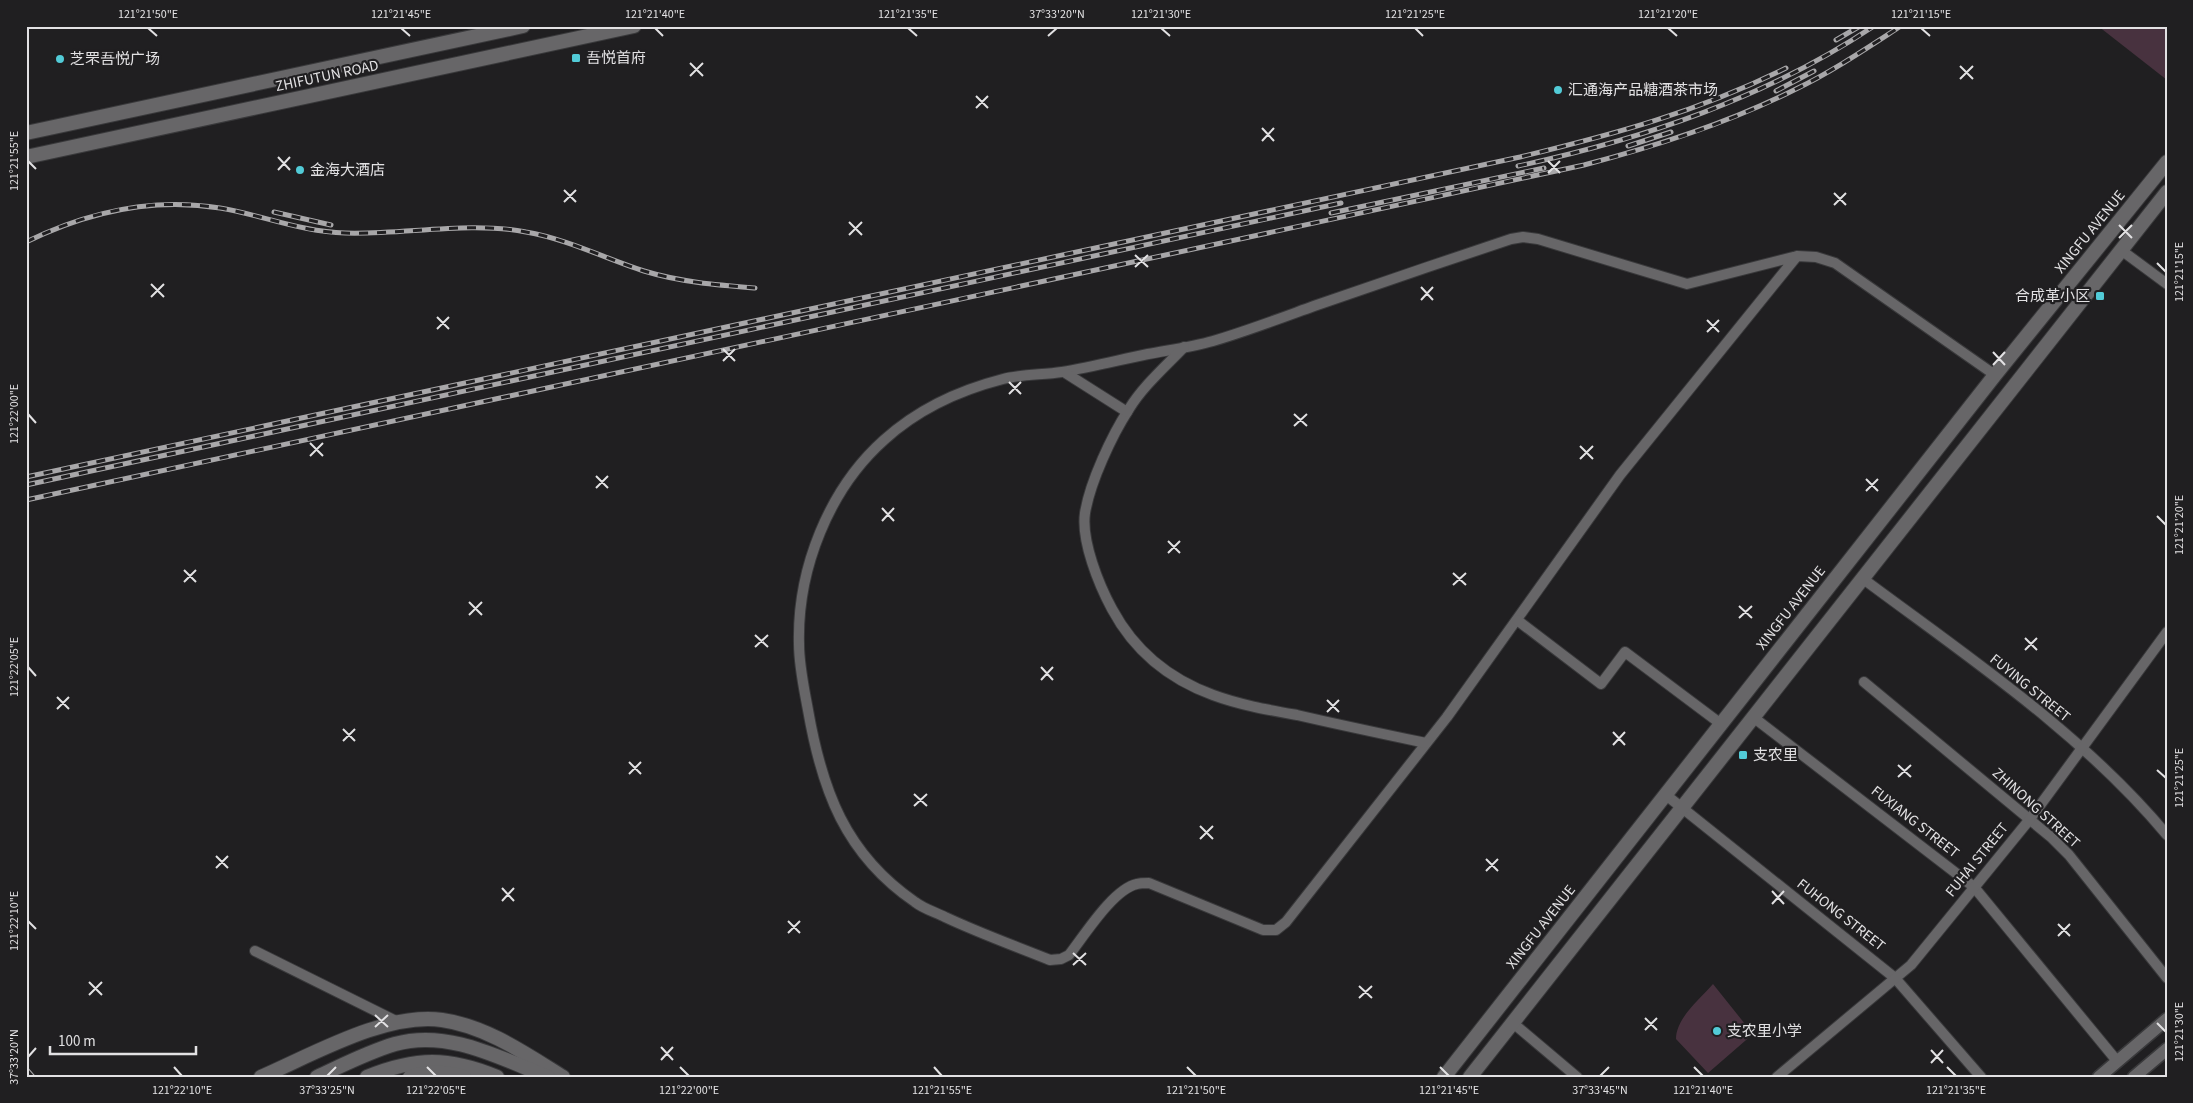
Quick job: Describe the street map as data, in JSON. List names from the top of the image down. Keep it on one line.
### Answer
{"streets":{"main road":["ZHIFUTUN ROAD","XINGFU AVENUE"],"street":["FUYING STREET","ZHINONG STREET","FUXIANG STREET","FUHAI STREET","FUHONG STREET"]},"crossings":[["XINGFU AVENUE","FUHONG STREET"],["FUYING STREET","FUHAI STREET"],["ZHINONG STREET","FUHAI STREET"],["FUXIANG STREET","FUHAI STREET"],["FUHAI STREET","FUHONG STREET"]],"places":{"transit":["吾悦首府","合成革小区","支农里"],"other":["芝罘吾悦广场","汇通海产品糖酒茶市场","金海大酒店","支农里小学"]},"scale_bar":"100 m","coordinates":["121°21'50\"E","121°21'45\"E","121°21'40\"E","121°21'35\"E","37°33'20\"N","121°21'30\"E","121°21'25\"E","121°21'20\"E","121°21'15\"E","121°21'55\"E","121°22'00\"E","121°22'05\"E","121°22'10\"E","37°33'25\"N","37°33'45\"N"]}
